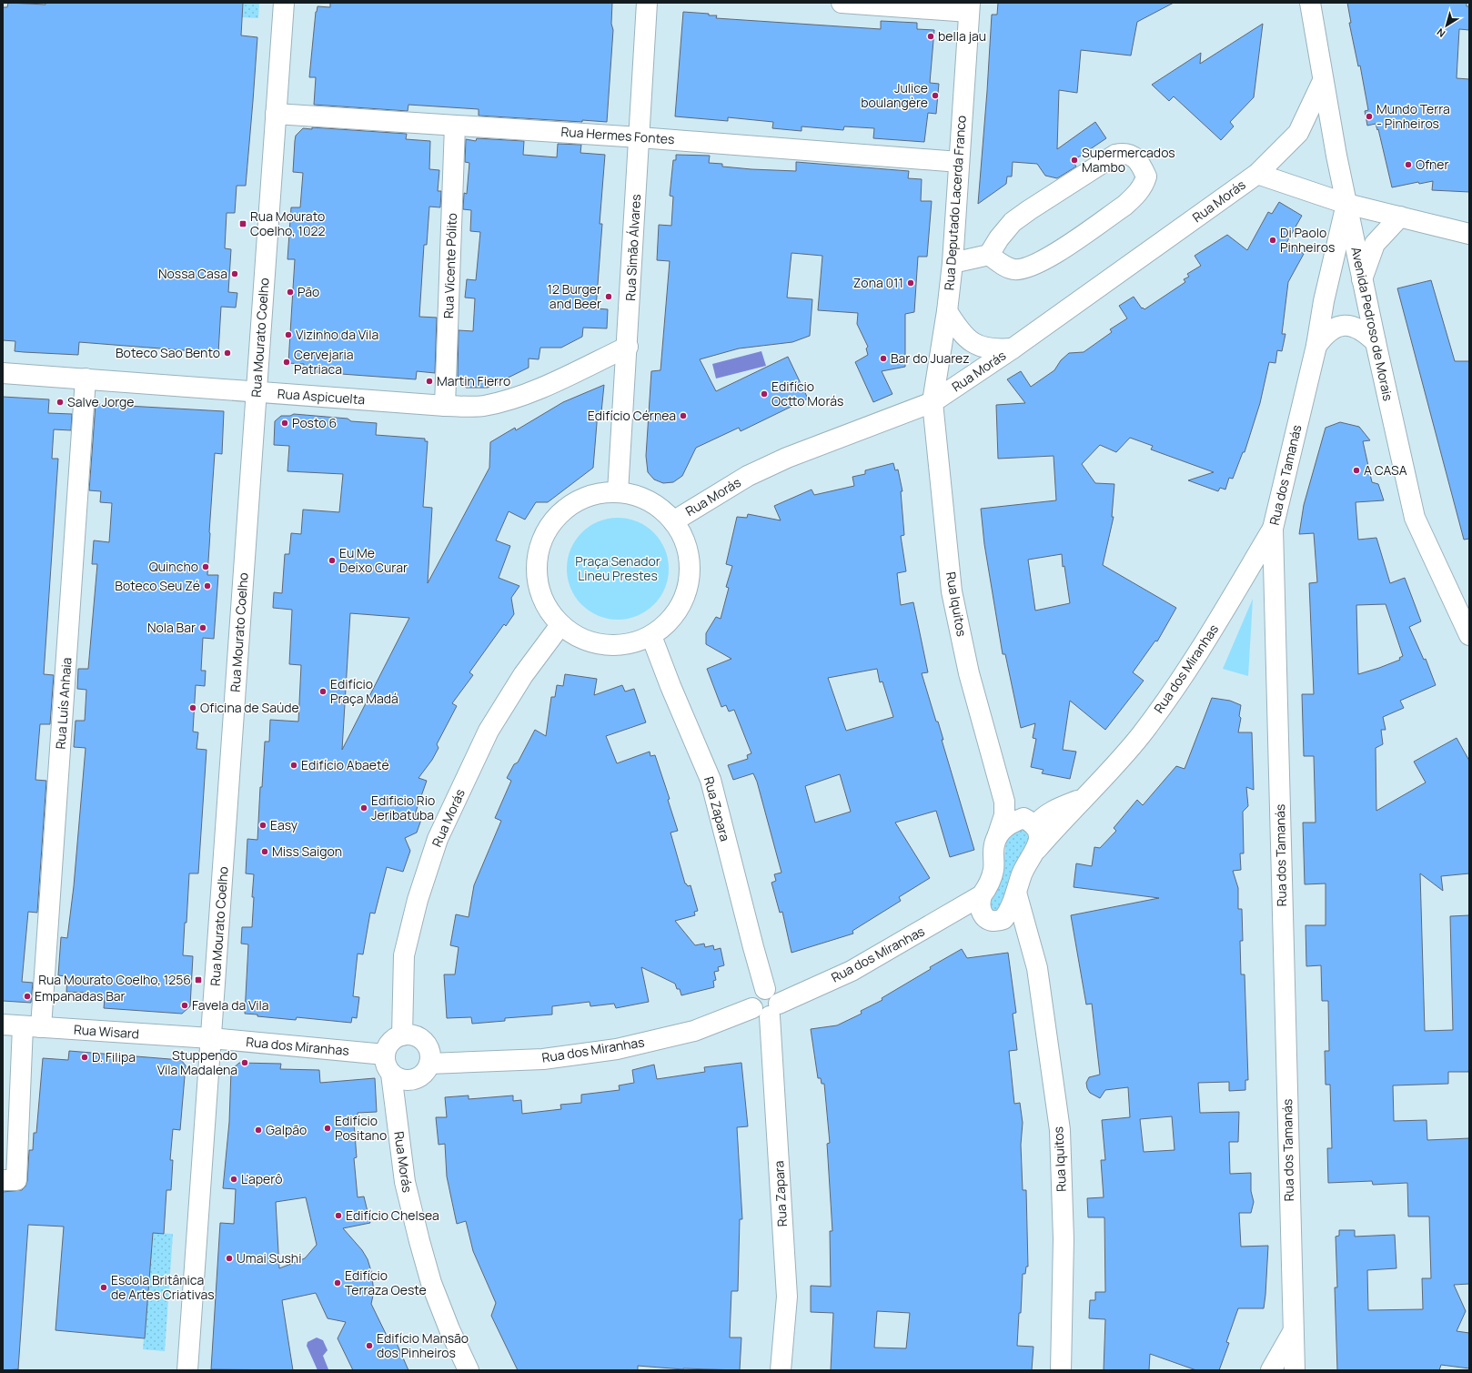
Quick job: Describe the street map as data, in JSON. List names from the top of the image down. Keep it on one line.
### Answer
{"streets":{"street":["Rua Hermes Fontes","Rua Morás","Rua Deputado Lacerda Franco","Rua Simão Álvares","Rua Vicente Pólito","Avenida Pedroso de Morais","Rua Mourato Coelho","Rua Aspicuelta","Rua dos Tamanás","Rua Iquitos","Rua dos Miranhas","Rua Luís Anhaia","Rua Zapara","Rua Wisard"]},"crossings":[["Rua Hermes Fontes","Rua Deputado Lacerda Franco"],["Rua Hermes Fontes","Rua Simão Álvares"],["Rua Hermes Fontes","Rua Vicente Pólito"],["Rua Hermes Fontes","Rua Mourato Coelho"],["Rua Morás","Rua Deputado Lacerda Franco"],["Rua Morás","Avenida Pedroso de Morais"],["Rua Morás","Rua dos Tamanás"],["Rua Morás","Rua Iquitos"],["Rua Morás","Rua dos Miranhas"],["Rua Deputado Lacerda Franco","Rua Iquitos"],["Rua Simão Álvares","Rua Aspicuelta"],["Rua Vicente Pólito","Rua Aspicuelta"],["Avenida Pedroso de Morais","Rua dos Tamanás"],["Rua Mourato Coelho","Rua Aspicuelta"],["Rua Mourato Coelho","Rua dos Miranhas"],["Rua Mourato Coelho","Rua Wisard"],["Rua Aspicuelta","Rua Luís Anhaia"],["Rua dos Tamanás","Rua dos Miranhas"],["Rua Iquitos","Rua dos Miranhas"],["Rua dos Miranhas","Rua Zapara"],["Rua dos Miranhas","Rua Wisard"],["Rua Luís Anhaia","Rua Wisard"]],"parks":["Praça Senador Lineu Prestes"],"places":{"other":["bella jau","Julice boulangère","Mundo Terra - Pinheiros","Supermercados Mambo","Ofner","Di Paolo Pinheiros","Nossa Casa","Zona 011","Pão","12 Burger and Beer","Vizinho da Vila","Boteco Sao Bento","Bar do Juarez","Cervejaria Patriaca","Martin Fierro","Edifício Octto Morás","Salve Jorge","Edifício Cérnea","Posto 6","A CASA","Eu Me Deixo Curar","Quincho","Boteco Seu Zé","Nola Bar","Edifício Praça Madá","Oficina de Saúde","Edifício Abaeté","Edificio Rio Jeribatuba","Easy","Miss Saigon","Empanadas Bar","Favela da Vila","D. Filipa","Stuppendo Vila Madalena","Edifício Positano","Galpão","L'aperô","Edifício Chelsea","Umai Sushi","Edifício Terraza Oeste","Escola Britânica de Artes Criativas","Edifício Mansão dos Pinheiros"],"transit":["Rua Mourato Coelho, 1022","Rua Mourato Coelho, 1256"]},"north":"bottom left"}
